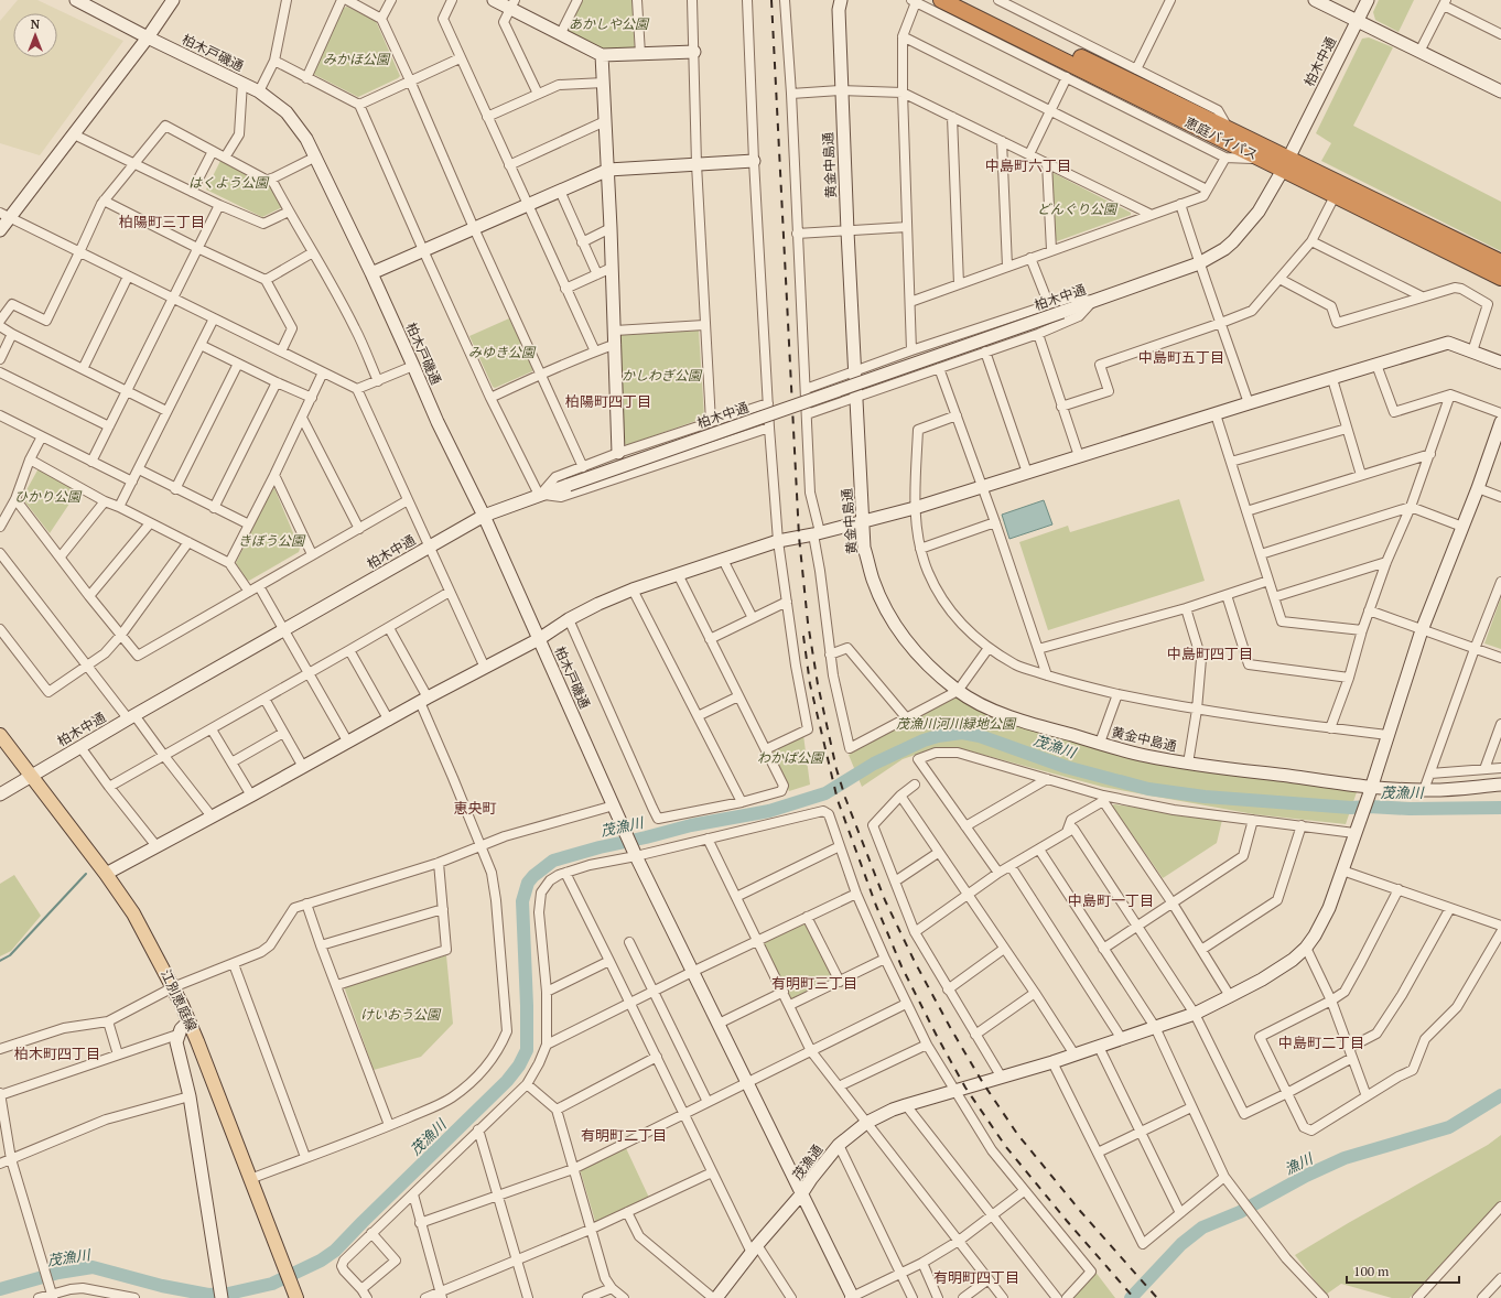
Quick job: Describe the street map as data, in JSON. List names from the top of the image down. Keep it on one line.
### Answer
{"streets":{"highway":["恵庭バイパス"],"main road":["江別恵庭線"],"street":["柏木戸磯通","柏木中通","黄金中島通","茂漁通"]},"crossings":[["柏木戸磯通","柏木中通"],["柏木戸磯通","茂漁通"],["柏木中通","恵庭バイパス"],["柏木中通","江別恵庭線"],["黄金中島通","茂漁通"]],"districts":["中島町六丁目","柏陽町三丁目","中島町五丁目","柏陽町四丁目","中島町四丁目","恵央町","中島町一丁目","有明町三丁目","中島町二丁目","柏木町四丁目","有明町二丁目","有明町四丁目"],"water":["茂漁川","漁川"],"parks":["あかしや公園","みかほ公園","はくよう公園","どんぐり公園","みゆき公園","かしわぎ公園","ひかり公園","きぼう公園","茂漁川河川緑地公園","わかば公園","けいおう公園"],"scale_bar":"100 m","north":"top"}
